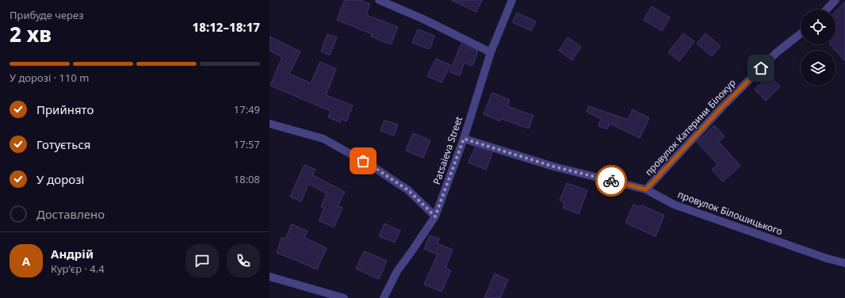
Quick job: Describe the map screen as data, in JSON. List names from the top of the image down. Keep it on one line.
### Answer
{"streets":{"street":["провулок Катерини Білокур","Patsaieva Street","провулок Білошицького"]},"crossings":[["провулок Катерини Білокур","провулок Білошицького"],["Patsaieva Street","провулок Білошицького"]],"page":{"heading":["2 хв","Прибуде через","18:12–18:17"],"panel":["Андрій","Кур’єр · 4.4"],"bar":"У дорозі · 110 m","list":[["Прийнято","17:49"],["Готується","17:57"],["У дорозі","18:08"],"Доставлено"],"round":"А"}}
